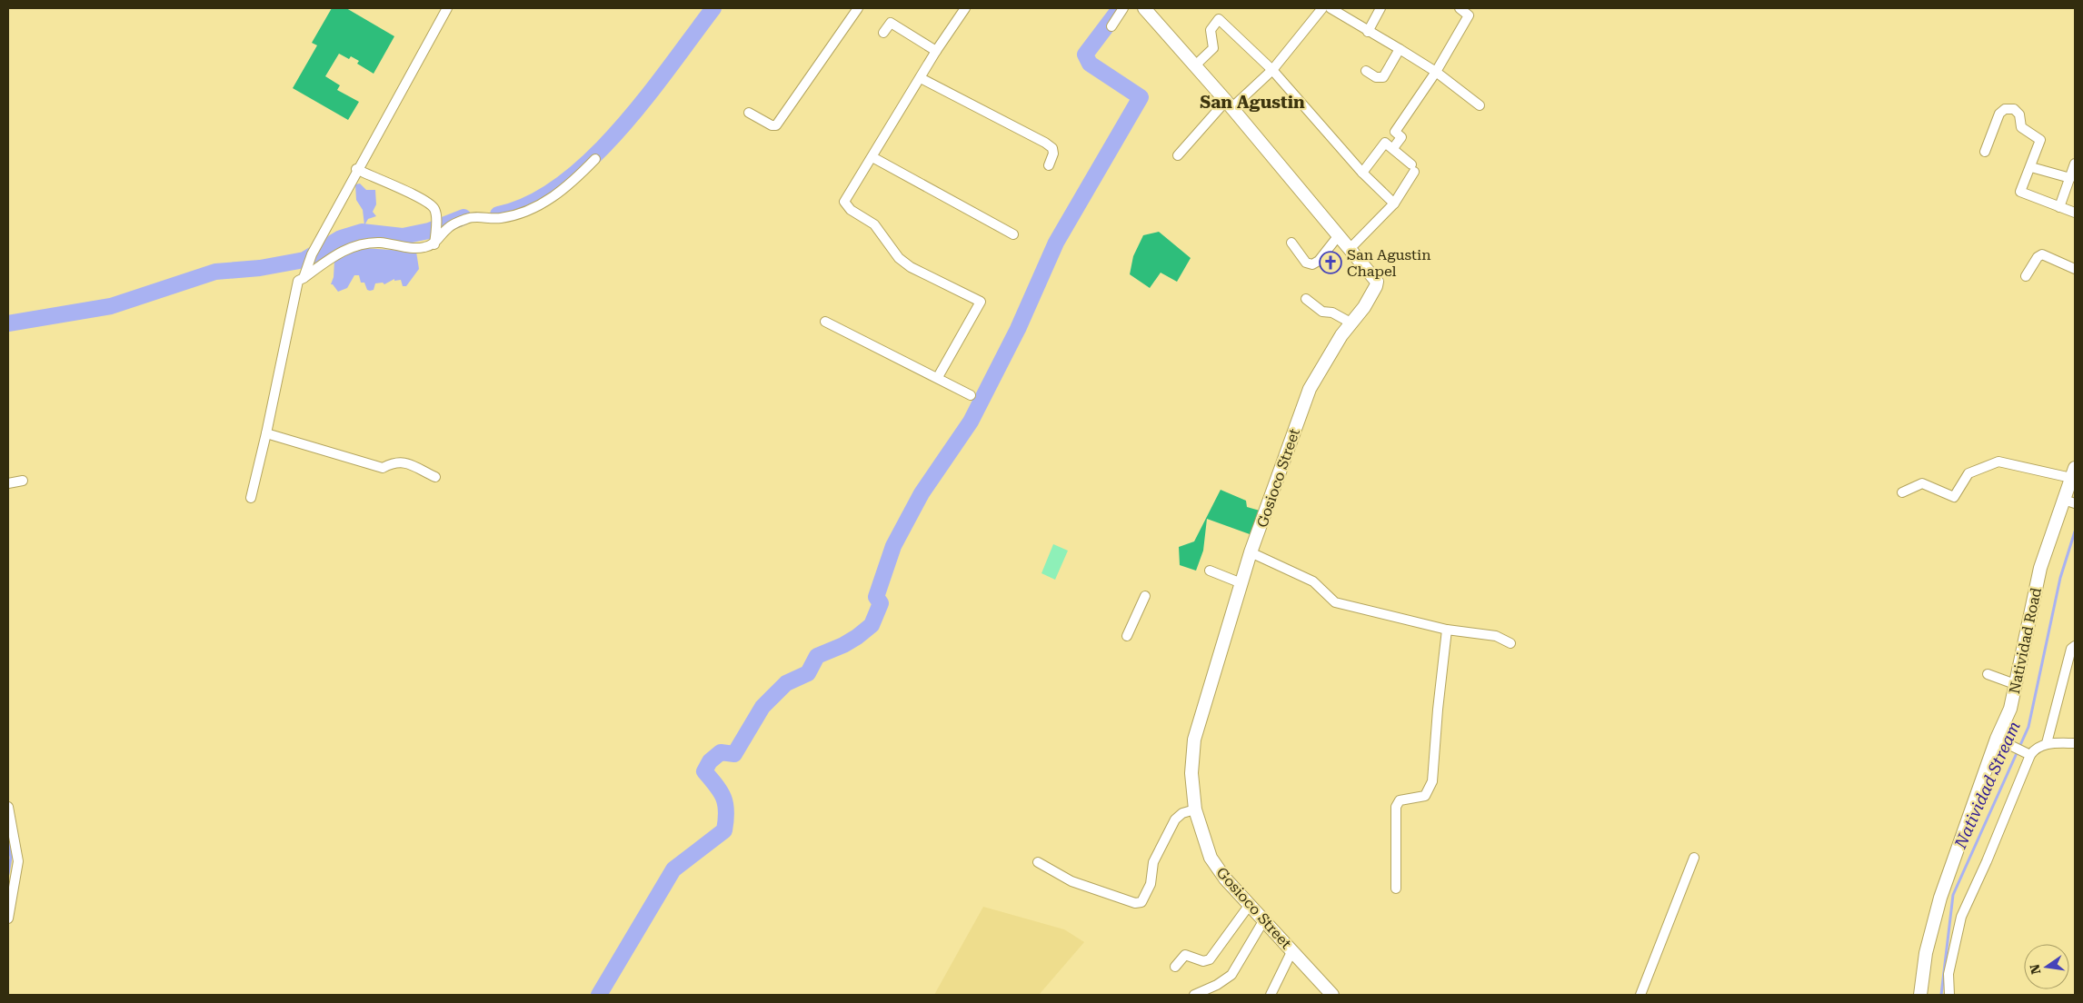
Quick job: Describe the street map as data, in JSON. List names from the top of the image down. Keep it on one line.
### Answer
{"streets":{"street":["Gosioco Street","Natividad Road"]},"districts":["San Agustin"],"water":["Natividad Stream"],"places":{"church":["San Agustin Chapel"]},"north":"left"}
